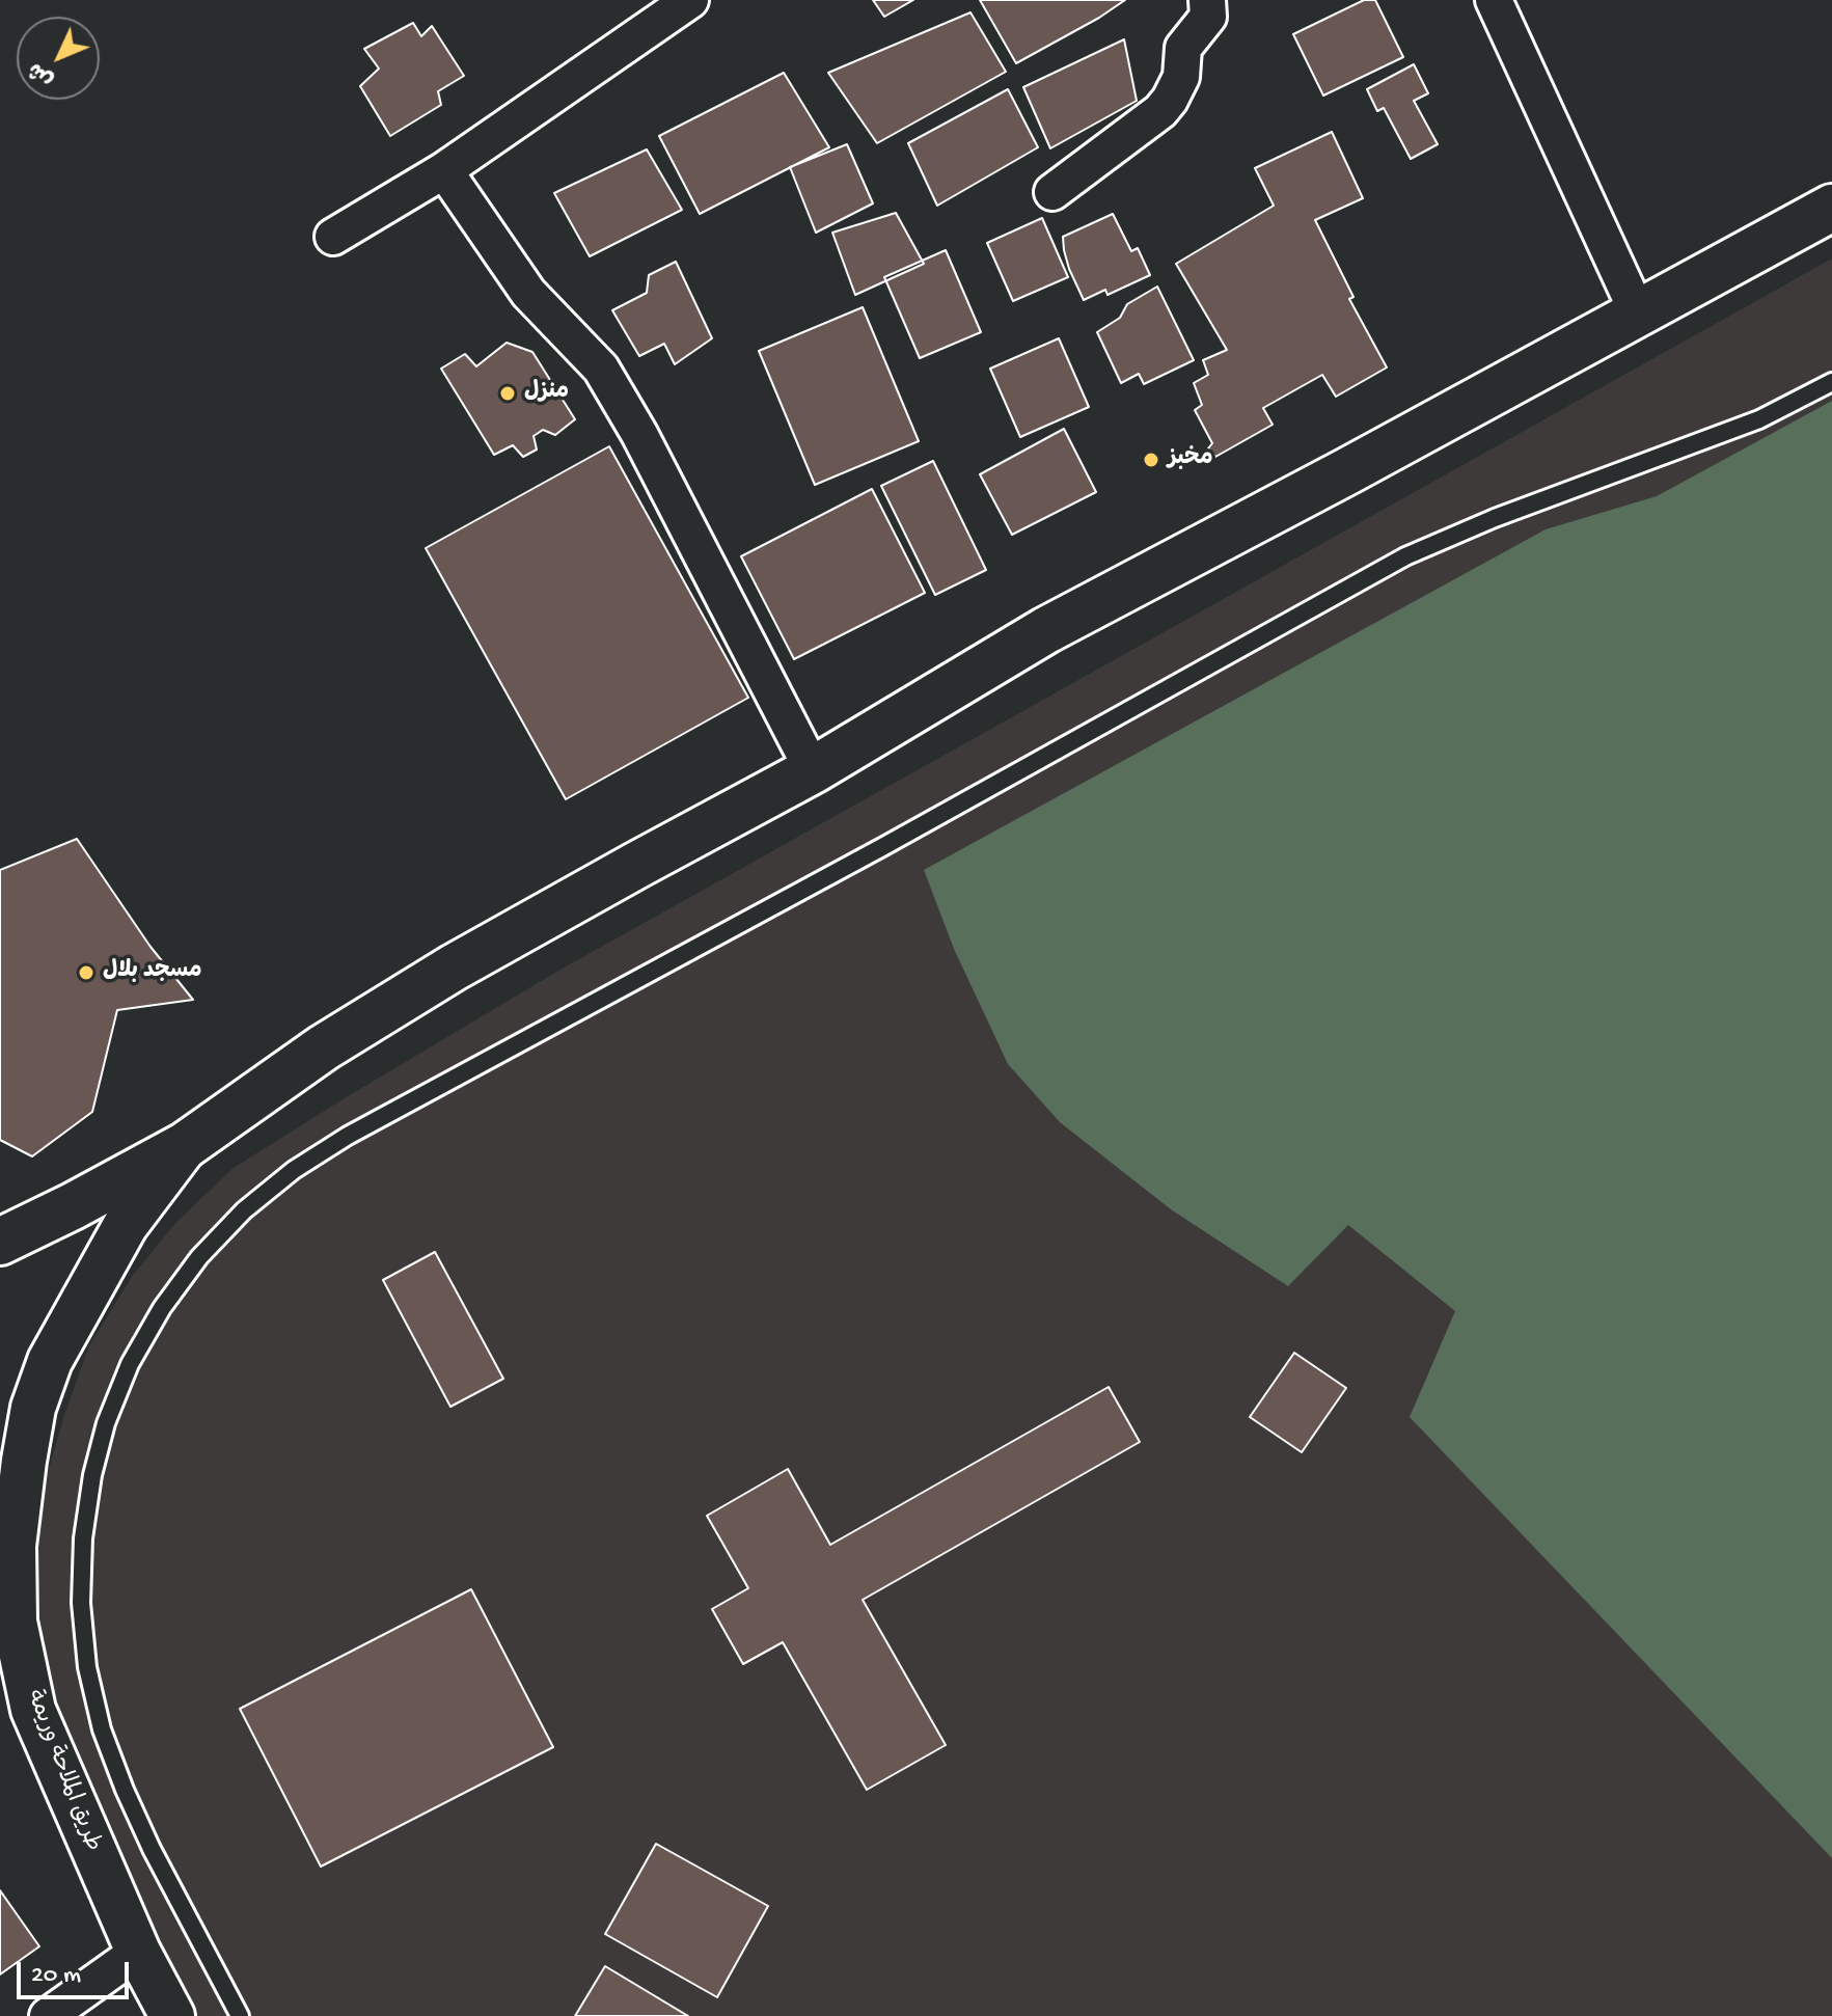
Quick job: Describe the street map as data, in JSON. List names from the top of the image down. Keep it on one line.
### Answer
{"streets":{"street":["طريق الملاحة وريمة"]},"places":["منزل","مخبز","مسجد بلال"],"scale_bar":"20 m","north":"bottom left"}
